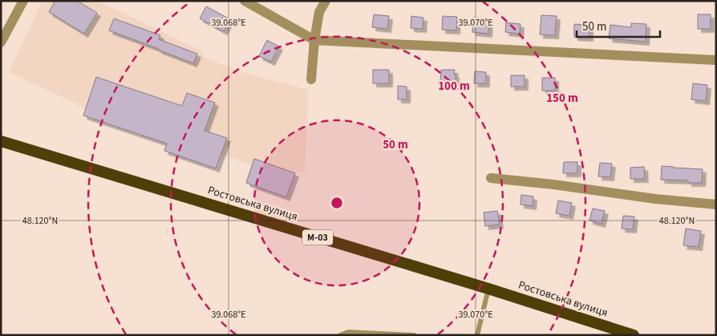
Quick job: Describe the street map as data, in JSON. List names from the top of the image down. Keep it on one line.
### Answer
{"streets":{"highway":["Ростовська вулиця","М-03"]},"scale_bar":"50 m","coordinates":["39.068°E","39.070°E","48.120°N"],"rings":["100 m","150 m","50 m"]}
